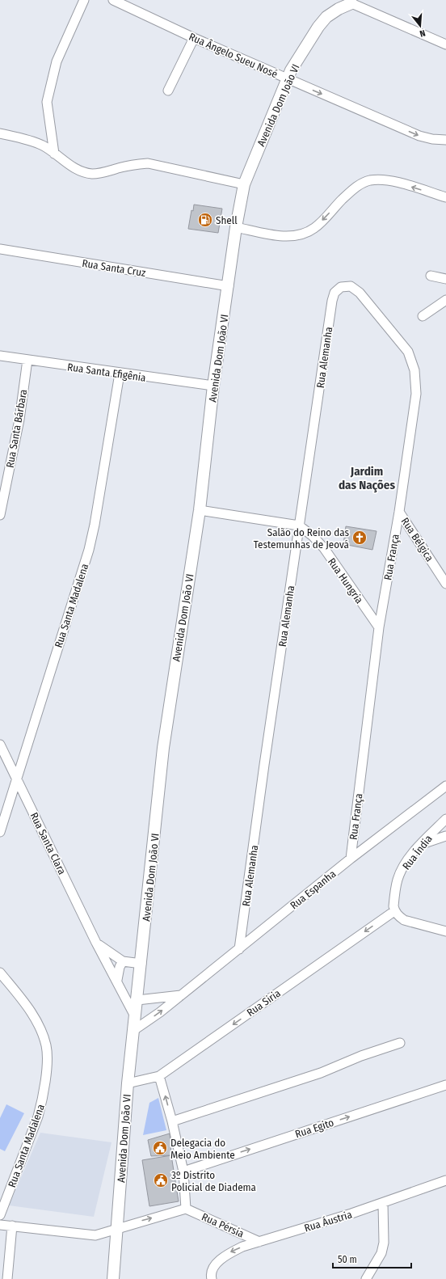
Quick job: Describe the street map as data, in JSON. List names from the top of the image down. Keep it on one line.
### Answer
{"streets":{"street":["Rua Ângelo Sueu Nosé","Avenida Dom João VI","Rua Santa Cruz","Rua Alemanha","Rua Santa Efigênia","Rua Santa Bárbara","Rua Bélgica","Rua França","Rua Hungria","Rua Santa Madalena","Rua Santa Clara","Rua Índia","Rua Espanha","Rua Siria","Rua Egito","Rua Áustria","Rua Pérsia"]},"crossings":[["Rua Ângelo Sueu Nosé","Avenida Dom João VI"],["Avenida Dom João VI","Rua Santa Cruz"],["Avenida Dom João VI","Rua Santa Efigênia"],["Avenida Dom João VI","Rua Hungria"],["Avenida Dom João VI","Rua Santa Clara"],["Avenida Dom João VI","Rua Espanha"],["Avenida Dom João VI","Rua Siria"],["Rua Alemanha","Rua França"],["Rua Alemanha","Rua Hungria"],["Rua Alemanha","Rua Espanha"],["Rua Santa Efigênia","Rua Santa Bárbara"],["Rua Santa Efigênia","Rua Santa Madalena"],["Rua Bélgica","Rua França"],["Rua França","Rua Hungria"],["Rua França","Rua Espanha"],["Rua Santa Madalena","Rua Santa Clara"],["Rua Índia","Rua Siria"],["Rua Áustria","Rua Pérsia"]],"one_way":["Rua Ângelo Sueu Nosé"],"districts":["Jardim das Nações"],"places":{"fuel station":["Shell"],"church":["Salão do Reino das Testemunhas de Jeová"],"public building":["Delegacia do Meio Ambiente","3º Distrito Policial de Diadema"]},"scale_bar":"50 m","north":"bottom"}
